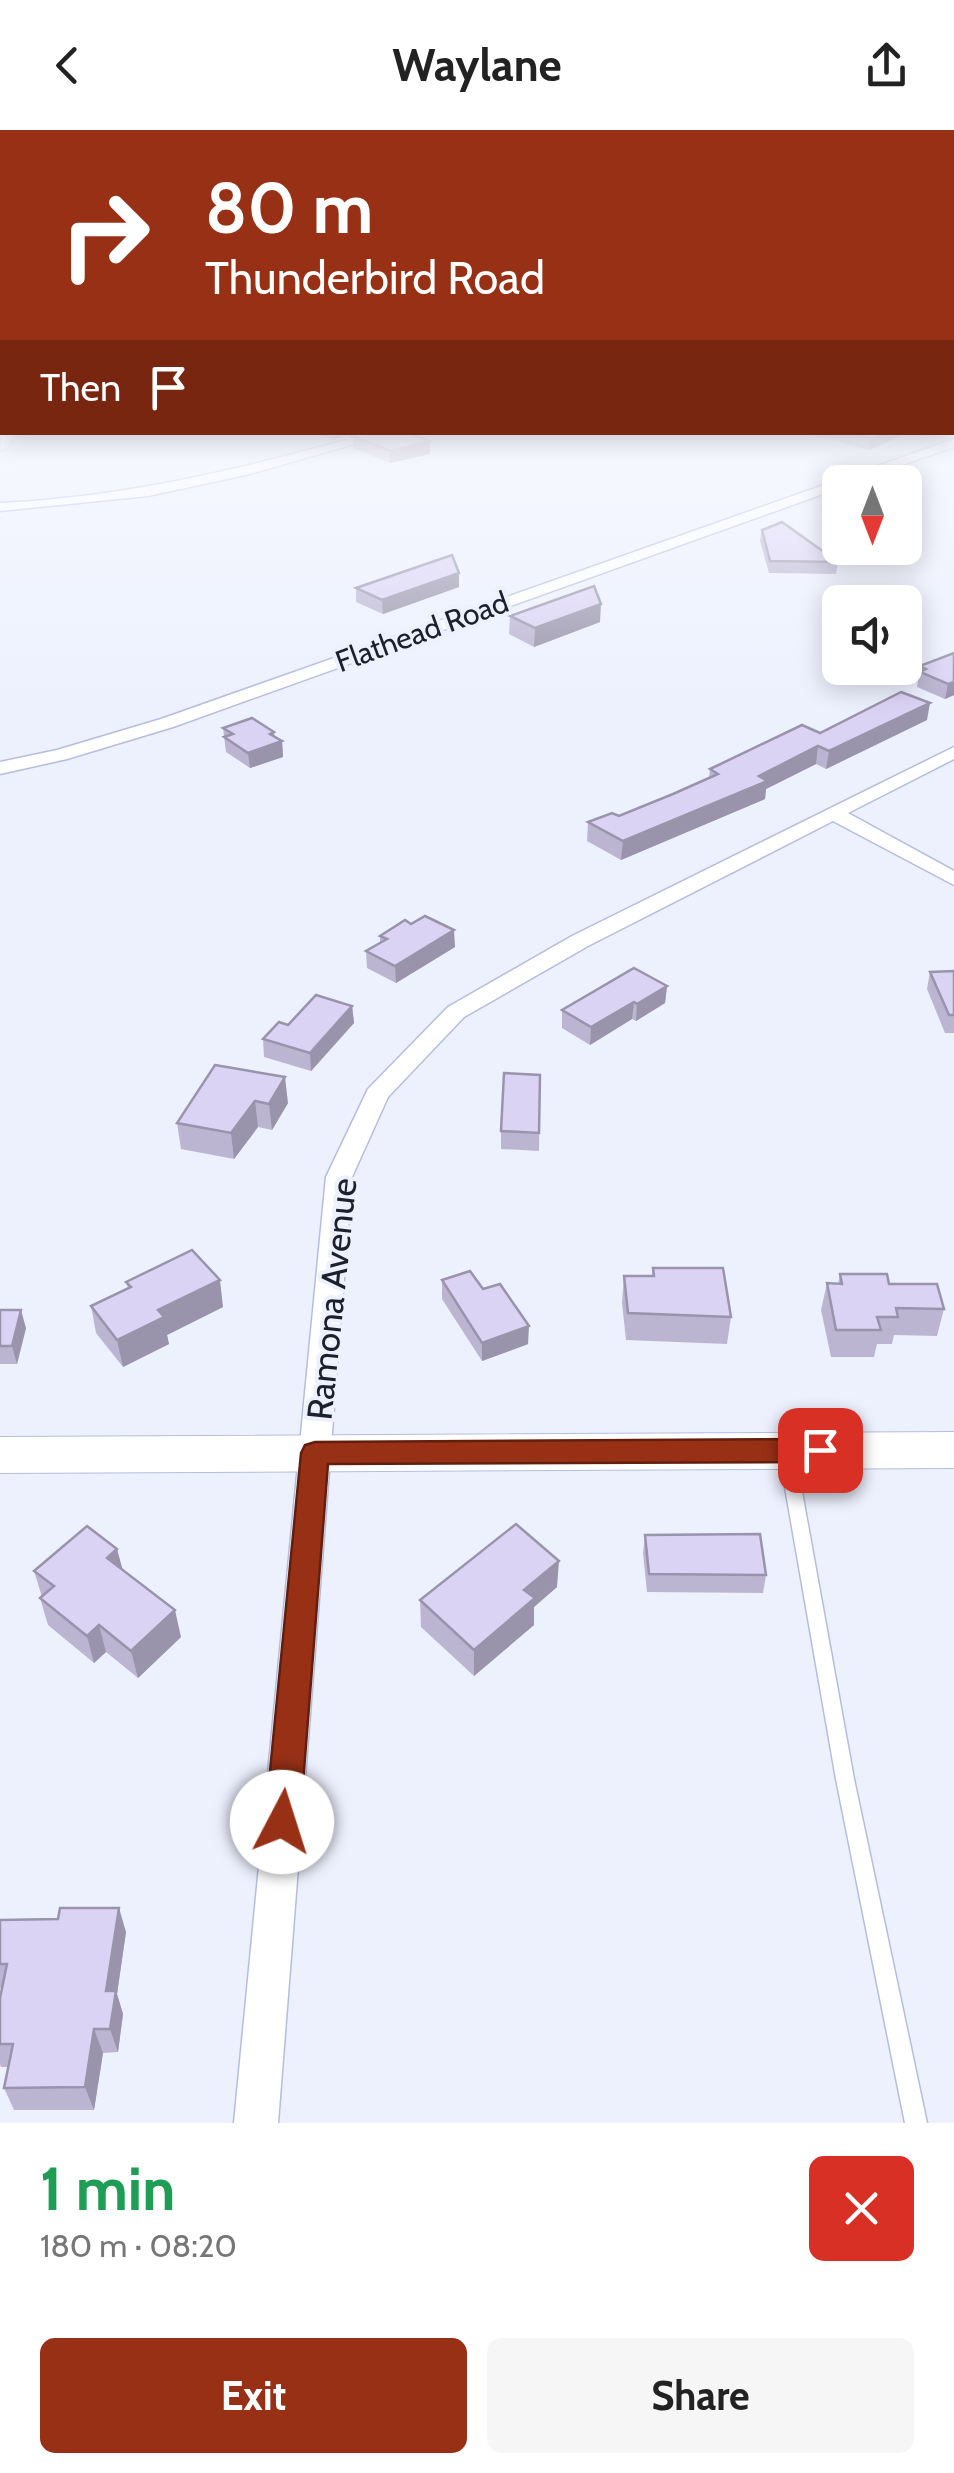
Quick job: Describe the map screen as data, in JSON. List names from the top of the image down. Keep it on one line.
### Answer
{"streets":{"street":["Flathead Road","Ramona Avenue"]},"north":"bottom","page":{"header":"Waylane","turn":["80 m","Thunderbird Road"],"then":"Then","heading":["1 min","180 m · 08:20"],"buttons":["Exit","Share"]}}
